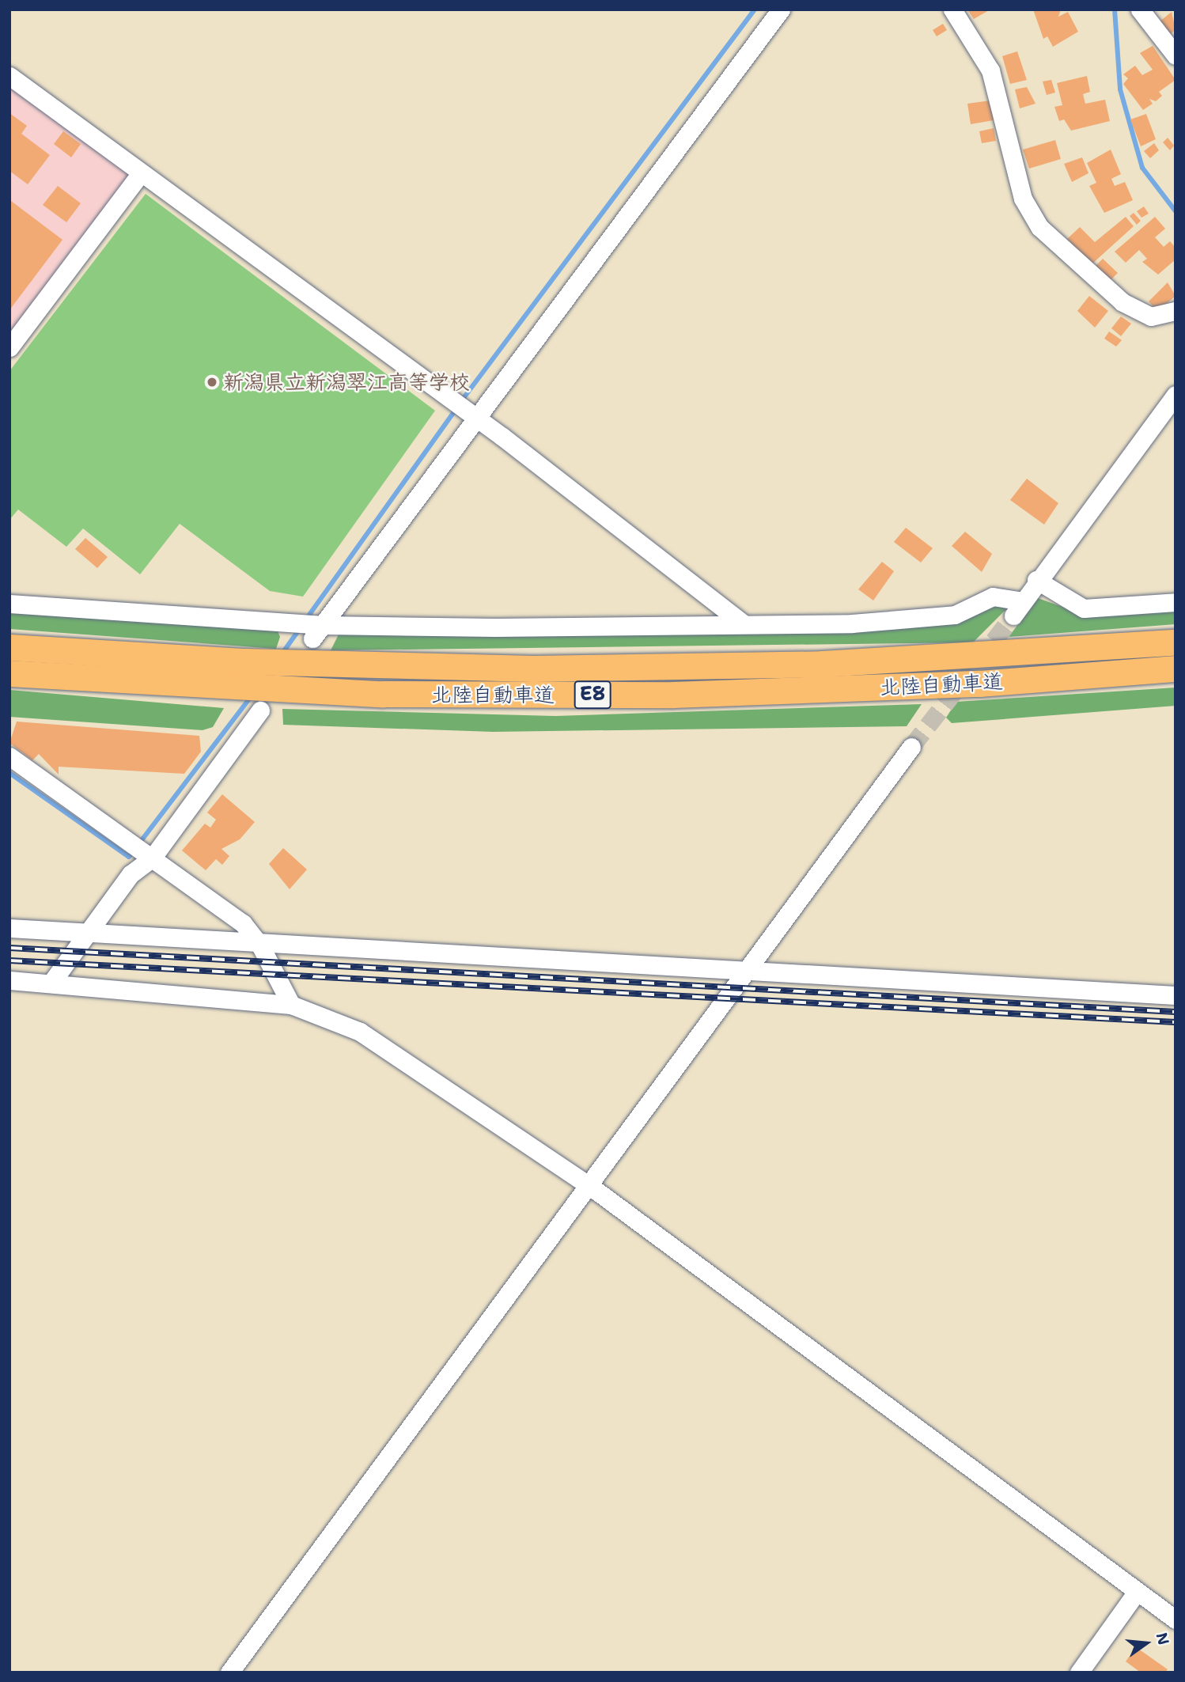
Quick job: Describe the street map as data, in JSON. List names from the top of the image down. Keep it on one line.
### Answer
{"streets":{"highway":["北陸自動車道","E8"]},"places":["新潟県立新潟翠江高等学校"],"north":"right"}
